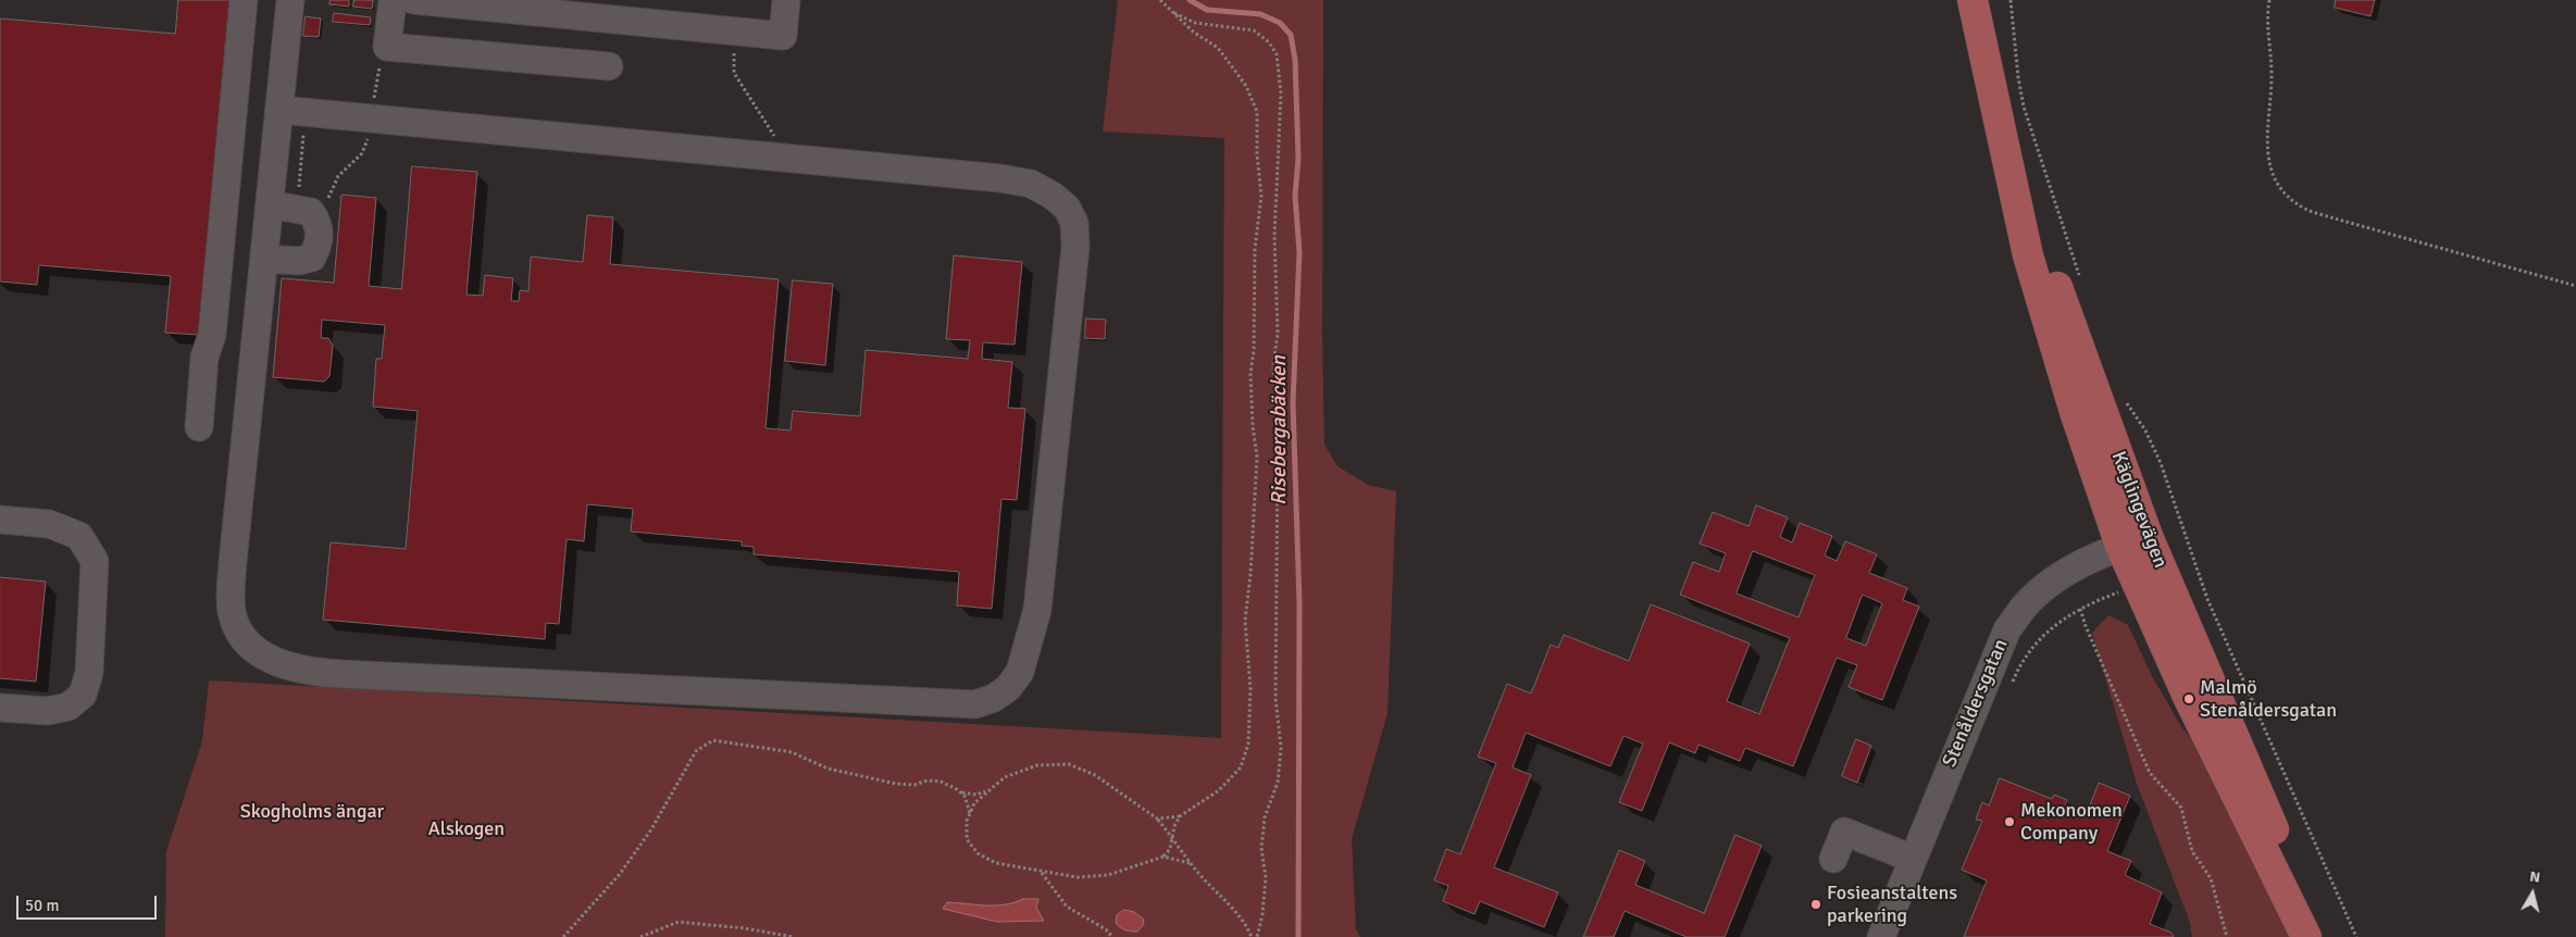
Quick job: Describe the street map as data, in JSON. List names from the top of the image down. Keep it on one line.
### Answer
{"streets":{"main road":["Käglingevägen"],"street":["Stenåldersgatan"]},"crossings":[["Käglingevägen","Stenåldersgatan"]],"water":["Risebergabäcken"],"parks":["Skogholms ängar","Alskogen"],"places":["Malmö Stenåldersgatan","Mekonomen Company","Fosieanstaltens parkering"],"scale_bar":"50 m","north":"top"}
